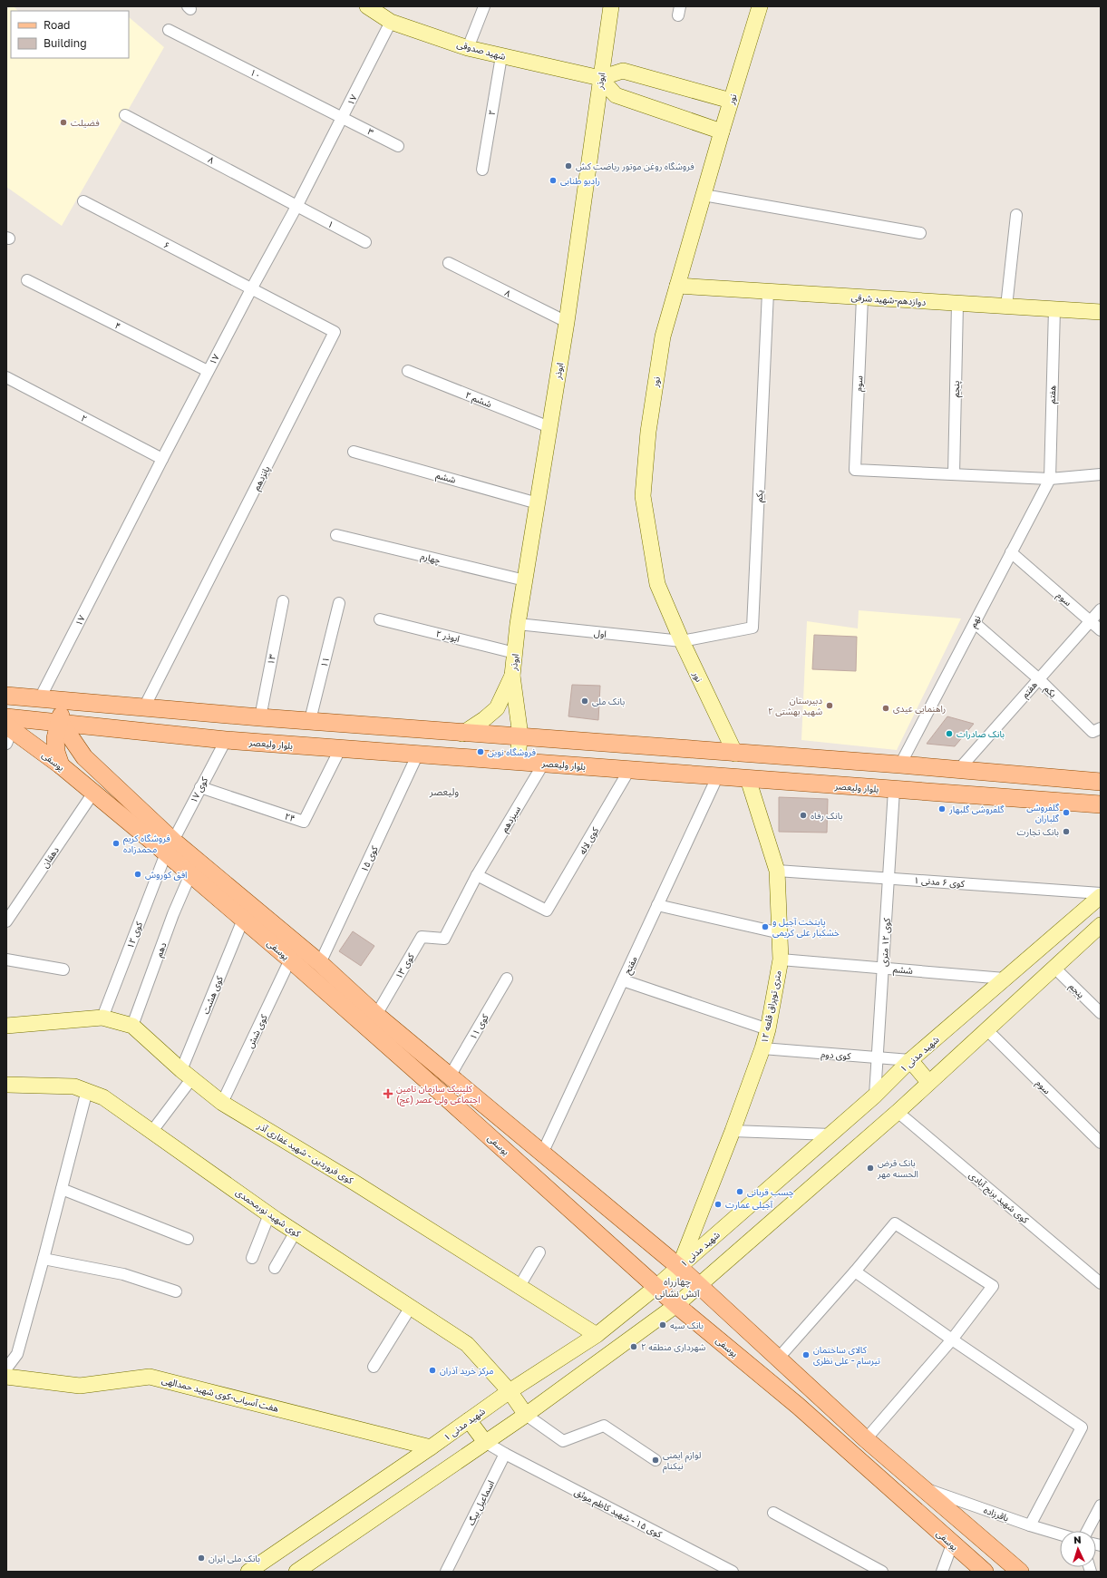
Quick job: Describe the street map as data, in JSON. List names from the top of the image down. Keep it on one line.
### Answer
{"streets":{"main road":["بلوار ولیعصر","یوسفی"],"street":["شهید صدوقی","۱۰","ابوذر","نور","۱۷","۲","۳","۸","۱","۶","دوازدهم-شهید شرقی","۴","سوم","پنجم","هفتم","ششم ۲","ششم","پانزدهم","یکم","چهارم","نهم","اول","۲ ابوذر","۱۳","۱۱","کوی ۱۷","۲۴","سیزدهم","کوی لاله","دهقان","کوی ۱۵","کوی ۶ مدنی ۱","کوی ۱۲","کوی ۱۲ متری","دهم","مفتح","کوی ۱۳","کوی هشت","۱۲ متری توپراق قلعه","کوی ۱۱","کوی شش","شهید مدنی ۱","کوی دوم","کوی فروردین - شهید غفاری آذر","کوی شهید برنج آبادی","کوی شهید نورمحمدی","هفت آسیاب-کوی شهید حمدالهی","اسماعیل بیگ","کوی ۱۵ - شهید کاظم موثق","باقرزاده"]},"crossings":[["شهید صدوقی","ابوذر"],["شهید صدوقی","۱۷"],["شهید صدوقی","۲"],["۱۰","۱۷"],["۱۰","۳"],["ابوذر","۸"],["ابوذر","ششم ۲"],["ابوذر","ششم"],["ابوذر","چهارم"],["ابوذر","اول"],["ابوذر","۲ ابوذر"],["ابوذر","بلوار ولیعصر"],["نور","دوازدهم-شهید شرقی"],["نور","یکم"],["نور","اول"],["۱۷","۲"],["۱۷","۳"],["۱۷","۸"],["۱۷","۱"],["۱۷","۶"],["۱۷","۴"],["۱۷","پانزدهم"],["۸","۱"],["۶","پانزدهم"],["دوازدهم-شهید شرقی","سوم"],["دوازدهم-شهید شرقی","پنجم"],["دوازدهم-شهید شرقی","هفتم"],["دوازدهم-شهید شرقی","یکم"],["سوم","پنجم"],["سوم","هفتم"],["سوم","نهم"],["هفتم","یکم"],["هفتم","نهم"],["ششم","کوی ۱۲ متری"],["ششم","۱۲ متری توپراق قلعه"],["ششم","شهید مدنی ۱"],["یکم","نهم"],["یکم","اول"],["بلوار ولیعصر","یوسفی"],["بلوار ولیعصر","کوی ۱۷"],["بلوار ولیعصر","۲۴"],["بلوار ولیعصر","سیزدهم"],["بلوار ولیعصر","کوی لاله"],["بلوار ولیعصر","کوی ۱۵"],["بلوار ولیعصر","کوی ۱۲ متری"],["بلوار ولیعصر","مفتح"],["بلوار ولیعصر","۱۲ متری توپراق قلعه"],["یوسفی","کوی ۱۷"],["یوسفی","دهقان"],["یوسفی","کوی ۱۵"],["یوسفی","کوی ۱۲"],["یوسفی","دهم"],["یوسفی","مفتح"],["یوسفی","کوی ۱۳"],["یوسفی","کوی هشت"],["یوسفی","۱۲ متری توپراق قلعه"],["یوسفی","کوی ۱۱"],["یوسفی","کوی شش"],["یوسفی","شهید مدنی ۱"],["یوسفی","باقرزاده"],["کوی ۱۷","۲۴"],["کوی ۱۷","کوی ۱۲"],["سیزدهم","کوی لاله"],["سیزدهم","کوی ۱۳"],["کوی ۶ مدنی ۱","کوی ۱۲ متری"],["کوی ۶ مدنی ۱","۱۲ متری توپراق قلعه"],["کوی ۱۲","کوی فروردین - شهید غفاری آذر"],["کوی ۱۲ متری","شهید مدنی ۱"],["کوی ۱۲ متری","کوی دوم"],["دهم","کوی فروردین - شهید غفاری آذر"],["کوی هشت","کوی فروردین - شهید غفاری آذر"],["کوی هشت","کوی شهید نورمحمدی"],["۱۲ متری توپراق قلعه","شهید مدنی ۱"],["۱۲ متری توپراق قلعه","کوی دوم"],["کوی شش","کوی فروردین - شهید غفاری آذر"],["شهید مدنی ۱","کوی دوم"],["شهید مدنی ۱","کوی فروردین - شهید غفاری آذر"],["شهید مدنی ۱","کوی شهید نورمحمدی"],["شهید مدنی ۱","هفت آسیاب-کوی شهید حمدالهی"],["اسماعیل بیگ","کوی ۱۵ - شهید کاظم موثق"]],"districts":["ولیعصر","چهارراه آتش نشانی"],"places":{"other":["فضیلت","فروشگاه روغن موتور ریاضت کش","رادیو طنابی","بانک ملی","دبیرستان شهید بهشتی ۲","راهنمایی عیدی","بانک صادرات","فروشگاه نوین","گلفروشی گلبهار","گلفروشی گلباران","بانک رفاه","بانک تجارت","فروشگاه کریم محمدزاده","افق کوروش","پایتخت آجیل و خشکبار علی کریمی","بانک قرض الحسنه مهر","چسب قربانی","آجیلی عمارت","بانک سپه","شهرداری منطقه ۲","کالای ساختمان تیرسام - علی نظری","مرکز خرید آذران","لوازم ایمنی نیکنام","بانک ملی ایران"],"health":["کلینیک سازمان تامین اجتماعی ولی عصر (عج)"]},"legend":["Road","Building"],"north":"top"}
